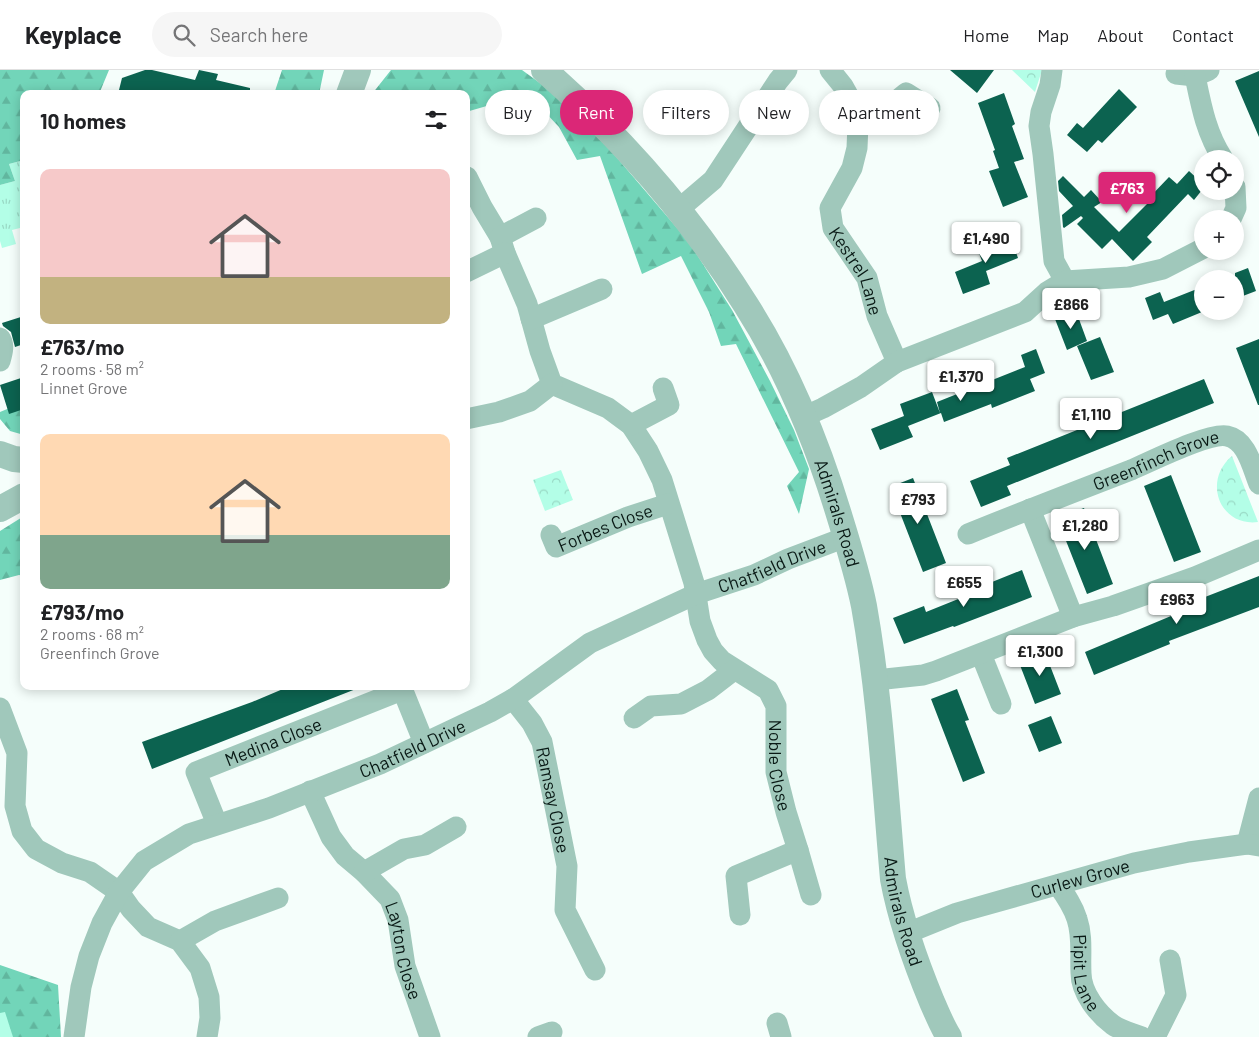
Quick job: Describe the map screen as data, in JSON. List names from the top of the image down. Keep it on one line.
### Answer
{"streets":{"street":["Kestrel Lane","Greenfinch Grove","Admirals Road","Forbes Close","Chatfield Drive","Medina Close","Noble Close","Ramsay Close","Curlew Grove","Layton Close","Pipit Lane"]},"crossings":[["Admirals Road","Chatfield Drive"],["Admirals Road","Curlew Grove"],["Forbes Close","Chatfield Drive"],["Forbes Close","Noble Close"],["Chatfield Drive","Medina Close"],["Chatfield Drive","Noble Close"],["Chatfield Drive","Ramsay Close"],["Chatfield Drive","Layton Close"],["Curlew Grove","Pipit Lane"]],"page":{"header":"Keyplace","search":"Search here","nav":["Home","Map","About","Contact"],"chip":["Buy","Rent","Filters","New","Apartment"],"heading":"10 homes","map_buttons":["+","−"],"list":[{"name":"£763/mo","note":"2 rooms · 58 m² · Linnet Grove"},{"name":"£793/mo","note":"2 rooms · 68 m² · Greenfinch Grove"}],"price":["£763","£1,490","£866","£1,370","£1,110","£793","£1,280","£655","£963","£1,300"]}}
